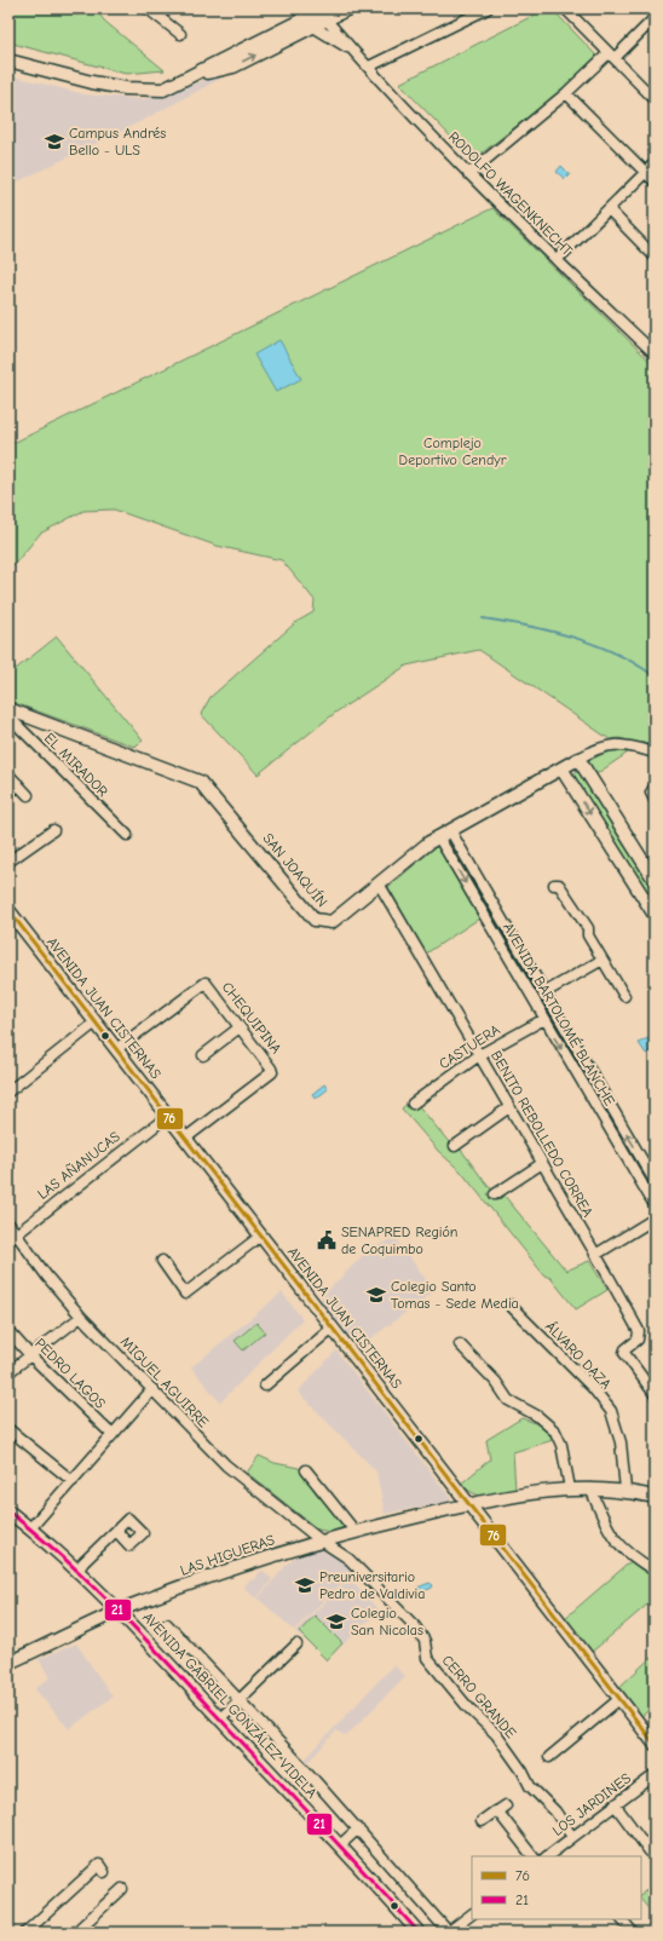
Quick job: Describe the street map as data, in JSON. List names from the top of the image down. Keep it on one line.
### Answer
{"streets":{"main road":["SAN JOAQUÍN","AVENIDA JUAN CISTERNAS","LAS HIGUERAS","AVENIDA GABRIEL GONZÁLEZ VIDELA"],"street":["RODOLFO WAGENKNECHT","EL MIRADOR","AVENIDA BARTOLOMÉ BLANCHE","CHEQUIPINA","CASTUERA","BENITO REBOLLEDO CORREA","LAS AÑANUCAS","ÁLVARO DAZA","PEDRO LAGOS","MIGUEL AGUIRRE","CERRO GRANDE","LOS JARDINES"]},"crossings":[["SAN JOAQUÍN","AVENIDA BARTOLOMÉ BLANCHE"],["SAN JOAQUÍN","BENITO REBOLLEDO CORREA"],["AVENIDA JUAN CISTERNAS","CHEQUIPINA"],["AVENIDA JUAN CISTERNAS","LAS AÑANUCAS"],["AVENIDA JUAN CISTERNAS","LAS HIGUERAS"],["AVENIDA BARTOLOMÉ BLANCHE","CASTUERA"],["CASTUERA","BENITO REBOLLEDO CORREA"],["LAS AÑANUCAS","MIGUEL AGUIRRE"],["ÁLVARO DAZA","LAS HIGUERAS"],["MIGUEL AGUIRRE","LAS HIGUERAS"],["MIGUEL AGUIRRE","CERRO GRANDE"],["LAS HIGUERAS","CERRO GRANDE"],["LAS HIGUERAS","AVENIDA GABRIEL GONZÁLEZ VIDELA"],["CERRO GRANDE","LOS JARDINES"]],"parks":["Complejo Deportivo Cendyr"],"places":{"school or university":["Campus Andrés Bello - ULS","Colegio Santo Tomas - Sede Media","Preuniversitario Pedro de Valdivia","Colegio San Nicolas"],"public building":["SENAPRED Región de Coquimbo"]},"lines":["transit line 76","transit line 21"],"legend":["76","21"]}
